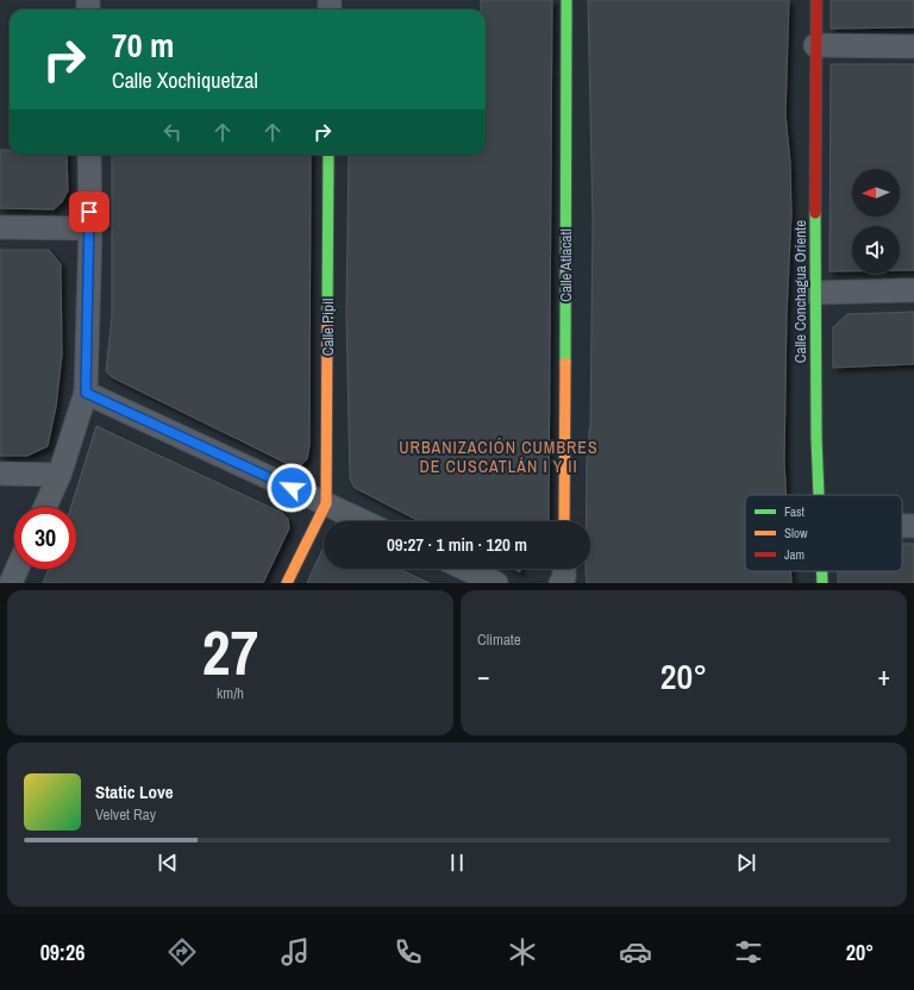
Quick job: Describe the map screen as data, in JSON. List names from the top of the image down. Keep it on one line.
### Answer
{"streets":{"street":["Calle Atlacatl","Calle Conchagua Oriente","Calle Pipil"]},"districts":["URBANIZACIÓN CUMBRES DE CUSCATLÁN I Y II"],"legend":["Fast","Slow","Jam"],"north":"left","page":{"turn":["70 m","Calle Xochiquetzal"],"limit":"30","trip":"09:27 · 1 min · 120 m","tile":[["27","km/h"],"Climate"],"heat":["−","20°","+"],"song":["Static Love","Velvet Ray"],"tabs":["09:26","20°"]}}
